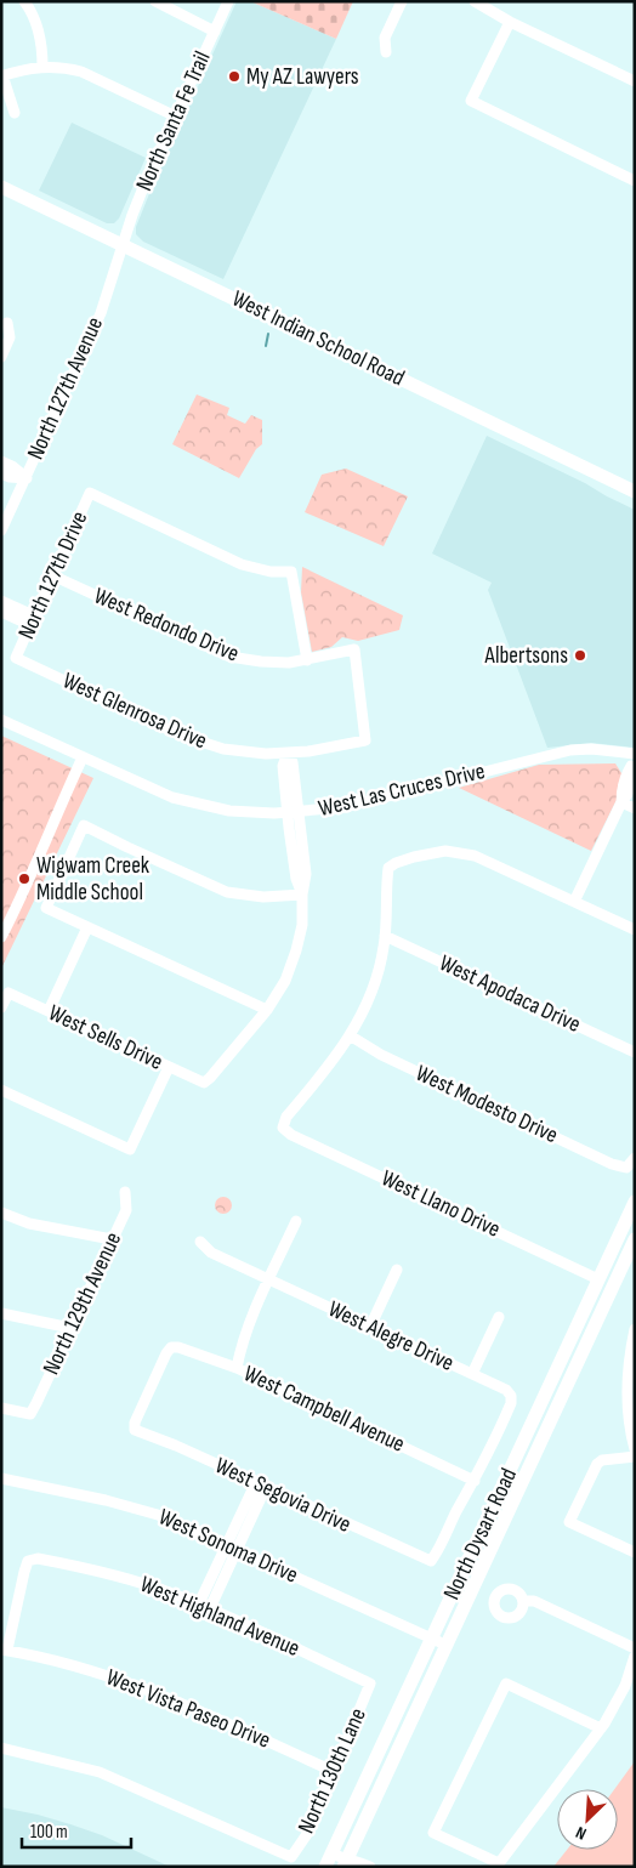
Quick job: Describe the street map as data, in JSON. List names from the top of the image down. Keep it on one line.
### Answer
{"streets":{"main road":["West Indian School Road","North Dysart Road"],"street":["North Santa Fe Trail","North 127th Avenue","North 127th Drive","West Redondo Drive","West Glenrosa Drive","West Las Cruces Drive","West Apodaca Drive","West Sells Drive","West Modesto Drive","West Llano Drive","North 129th Avenue","West Alegre Drive","West Campbell Avenue","West Segovia Drive","West Sonoma Drive","West Highland Avenue","West Vista Paseo Drive","North 130th Lane"]},"crossings":[["North Santa Fe Trail","West Indian School Road"],["North Santa Fe Trail","North 127th Avenue"],["West Indian School Road","North 127th Avenue"],["North 127th Drive","West Redondo Drive"],["North 127th Drive","West Glenrosa Drive"],["West Redondo Drive","West Glenrosa Drive"],["West Modesto Drive","West Llano Drive"],["West Llano Drive","North Dysart Road"],["West Alegre Drive","West Campbell Avenue"],["West Alegre Drive","West Segovia Drive"],["West Campbell Avenue","West Segovia Drive"],["North Dysart Road","West Sonoma Drive"],["West Highland Avenue","West Vista Paseo Drive"],["West Highland Avenue","North 130th Lane"],["West Vista Paseo Drive","North 130th Lane"]],"places":["My AZ Lawyers","Albertsons","Wigwam Creek Middle School"],"scale_bar":"100 m","north":"bottom left"}
